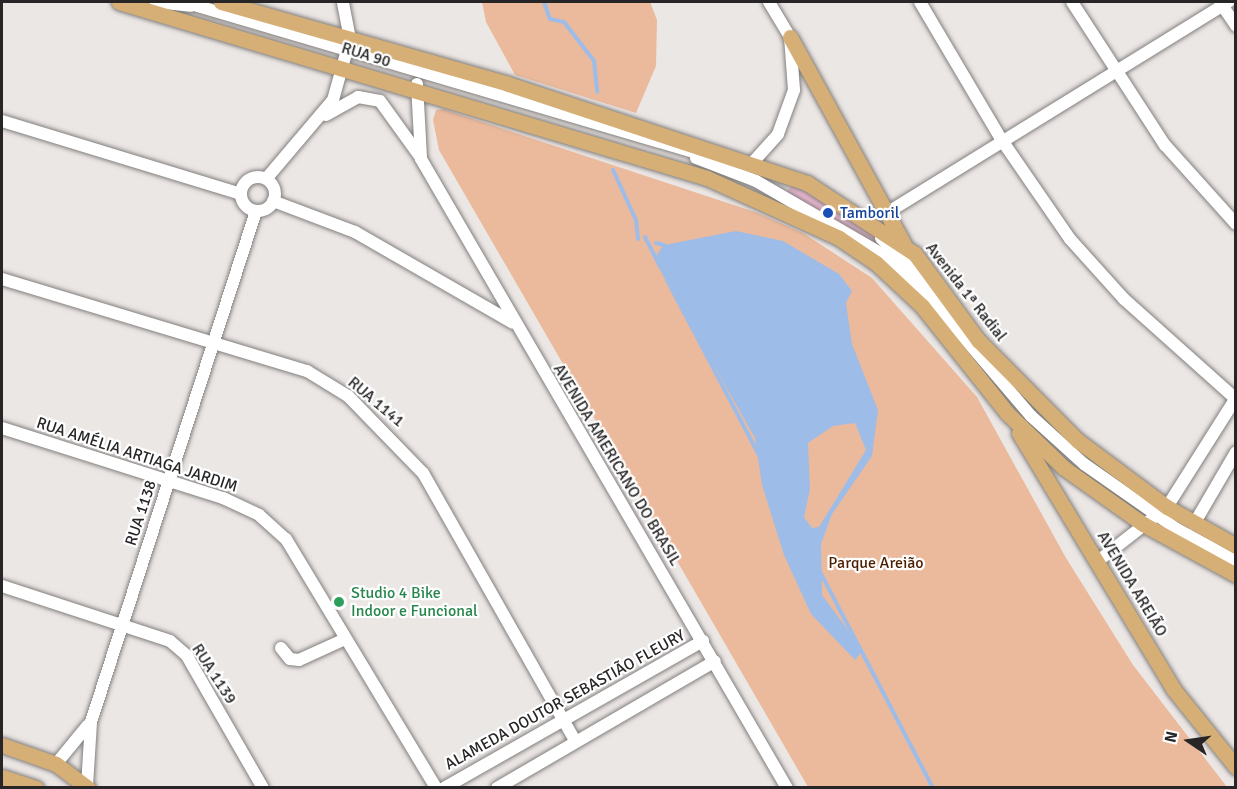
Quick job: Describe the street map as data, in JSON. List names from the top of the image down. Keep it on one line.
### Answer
{"streets":{"main road":["RUA 90","Avenida 1ª Radial","AVENIDA AREIÃO"],"street":["RUA 1141","RUA AMÉLIA ARTIAGA JARDIM","AVENIDA AMERICANO DO BRASIL","RUA 1138","RUA 1139","ALAMEDA DOUTOR SEBASTIÃO FLEURY"]},"crossings":[["RUA 90","Avenida 1ª Radial"],["RUA 90","AVENIDA AMERICANO DO BRASIL"],["Avenida 1ª Radial","AVENIDA AREIÃO"],["RUA 1141","RUA 1138"],["RUA 1141","ALAMEDA DOUTOR SEBASTIÃO FLEURY"],["RUA AMÉLIA ARTIAGA JARDIM","RUA 1138"],["AVENIDA AMERICANO DO BRASIL","ALAMEDA DOUTOR SEBASTIÃO FLEURY"],["RUA 1138","RUA 1139"]],"parks":["Parque Areião"],"places":["Tamboril","Studio 4 Bike Indoor e Funcional"],"north":"left"}
